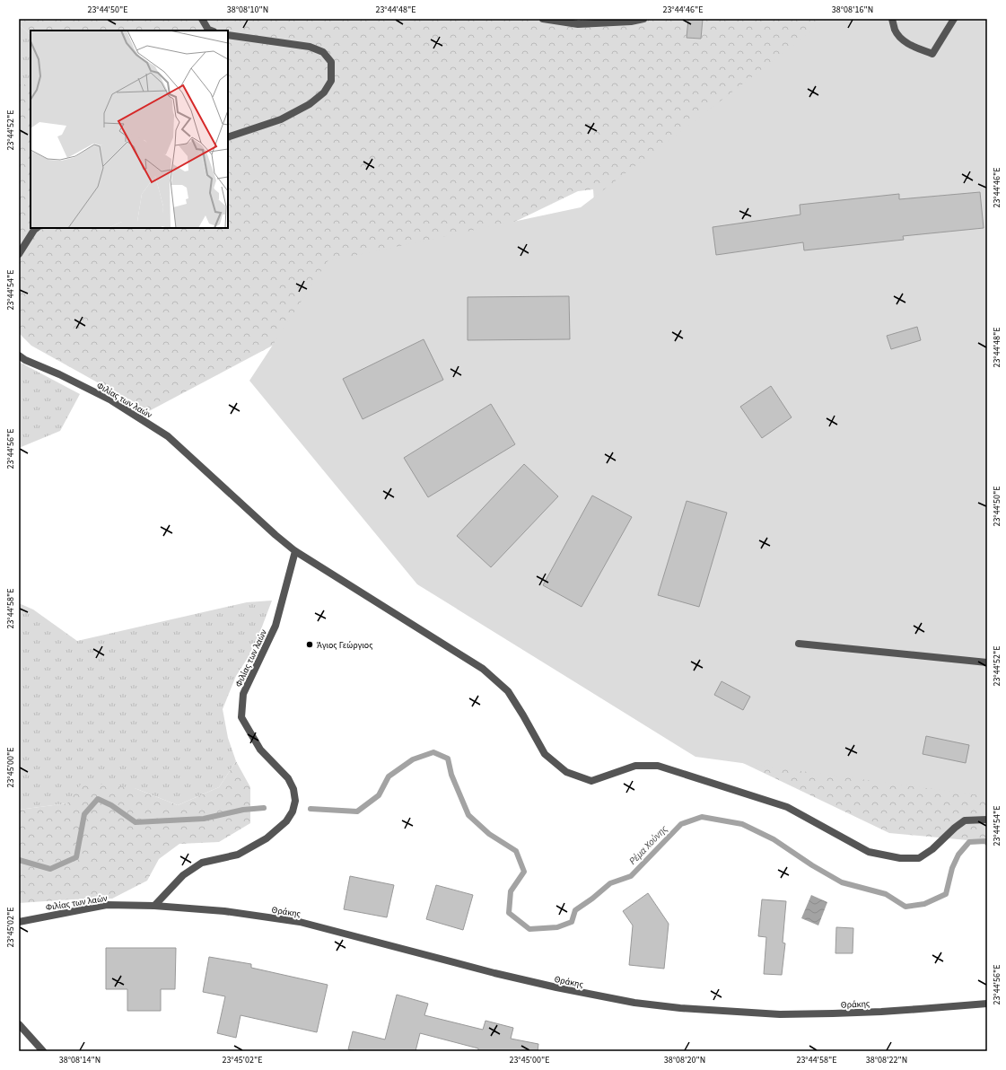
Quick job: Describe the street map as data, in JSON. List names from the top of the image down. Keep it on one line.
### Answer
{"streets":{"street":["Φιλίας των λαών","Θράκης"]},"crossings":[["Φιλίας των λαών","Θράκης"]],"water":["Ρέμα Χούνης"],"places":["Άγιος Γεώργιος"],"coordinates":["23°44'50\"E","38°08'10\"N","23°44'48\"E","23°44'46\"E","38°08'16\"N","23°44'52\"E","23°44'54\"E","23°44'56\"E","23°44'58\"E","23°45'00\"E","23°45'02\"E","38°08'14\"N","38°08'20\"N","38°08'22\"N"]}
